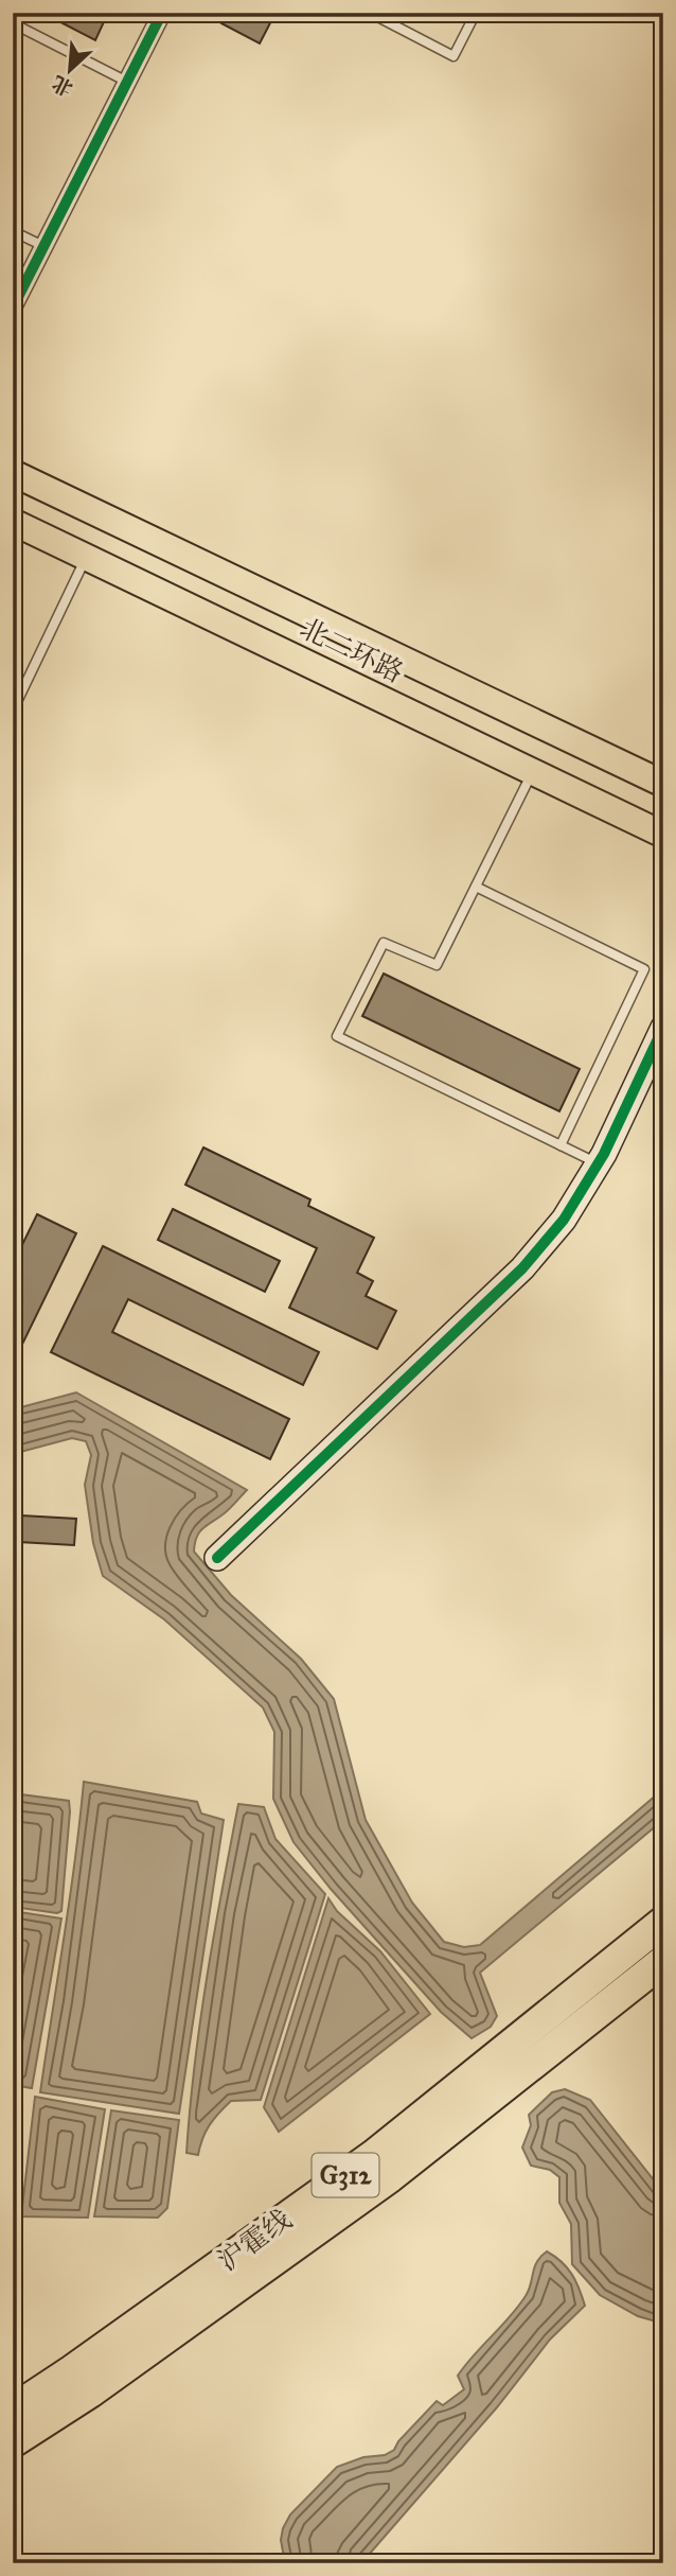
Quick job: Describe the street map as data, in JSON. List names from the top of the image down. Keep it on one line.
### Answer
{"streets":{"highway":["G312","沪霍线"],"main road":["北二环路"]},"north":"bottom left"}
